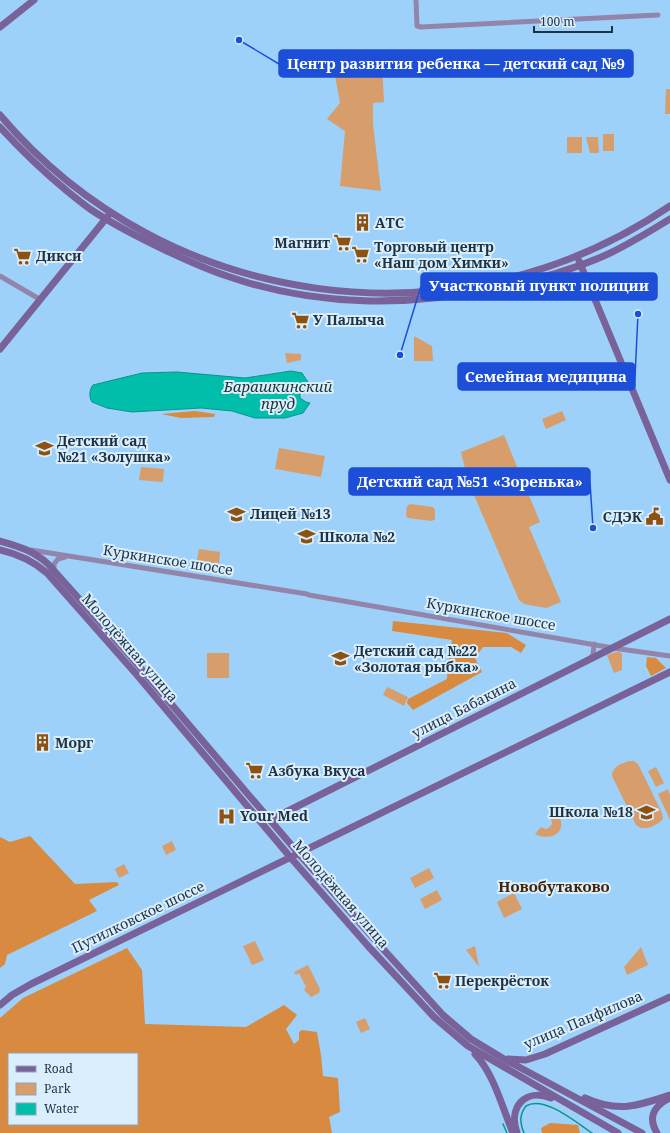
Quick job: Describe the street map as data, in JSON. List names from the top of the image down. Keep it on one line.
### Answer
{"streets":{"main road":["Молодёжная улица","улица Бабакина","Путилковское шоссе","улица Панфилова"],"street":["Куркинское шоссе"]},"crossings":[["Куркинское шоссе","Молодёжная улица"],["Куркинское шоссе","улица Бабакина"],["Молодёжная улица","улица Бабакина"],["Молодёжная улица","Путилковское шоссе"],["Молодёжная улица","улица Панфилова"]],"districts":["Новобутаково"],"water":["Барашкинский пруд"],"places":{"other":["Центр развития ребенка — детский сад №9","Семейная медицина","Участковый пункт полиции","Детский сад №51 «Зоренька»"],"building":["АТС","Морг"],"supermarket":["Магнит","Торговый центр «Наш дом Химки»","Дикси","У Палыча","Азбука Вкуса","Перекрёсток"],"school or university":["Детский сад №21 «Золушка»","Лицей №13","Школа №2","Детский сад №22 «Золотая рыбка»","Школа №18"],"public building":["СДЭК"],"hospital":["Your Med"]},"legend":["Road","Park","Water"],"scale_bar":"100 m"}
